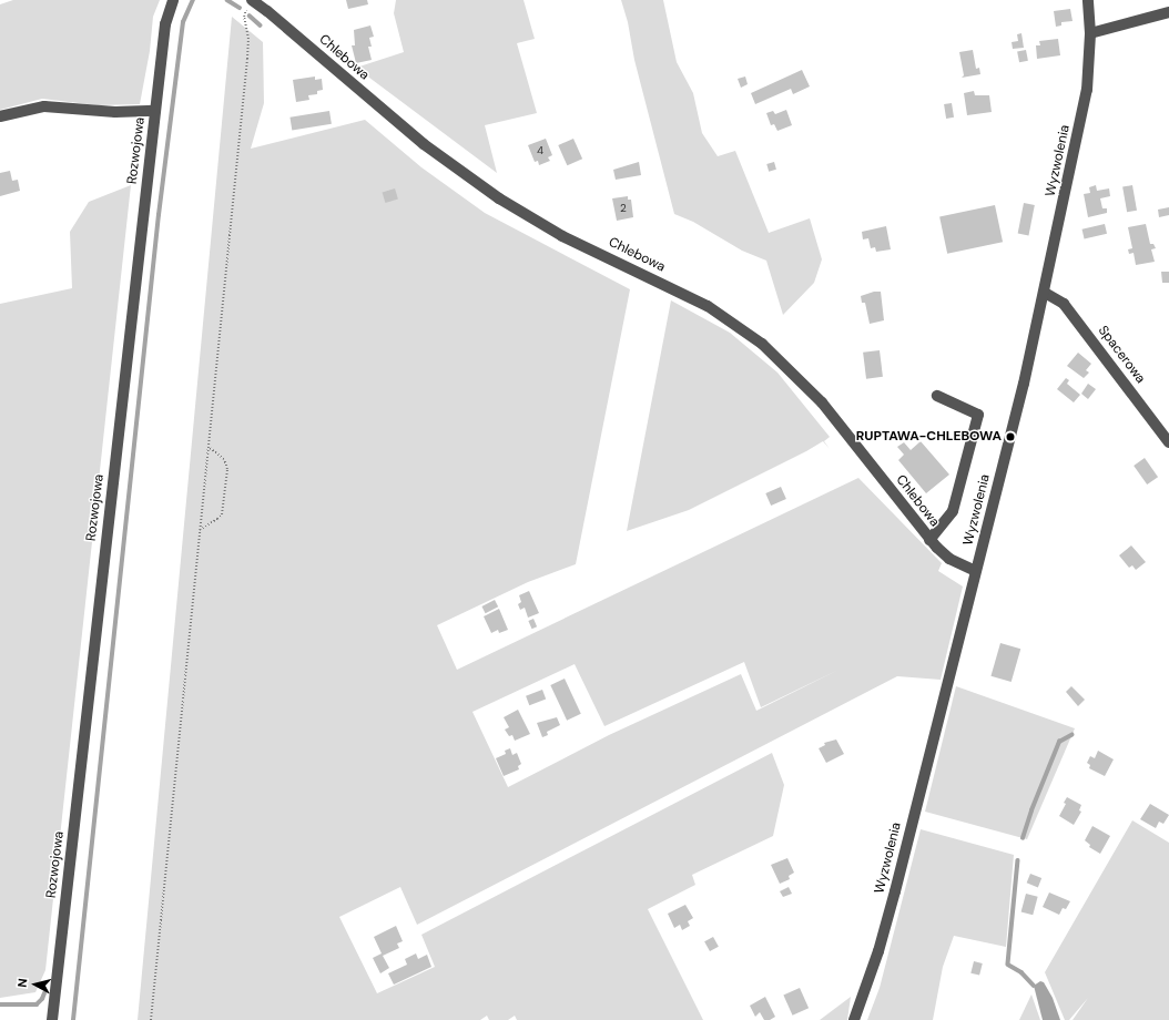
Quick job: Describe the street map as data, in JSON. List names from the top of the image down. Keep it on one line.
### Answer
{"streets":{"street":["Chlebowa","Rozwojowa","Wyzwolenia","Spacerowa"]},"crossings":[["Chlebowa","Wyzwolenia"],["Wyzwolenia","Spacerowa"]],"places":["RUPTAWA-CHLEBOWA"],"house_numbers":["4","2"],"north":"left"}
